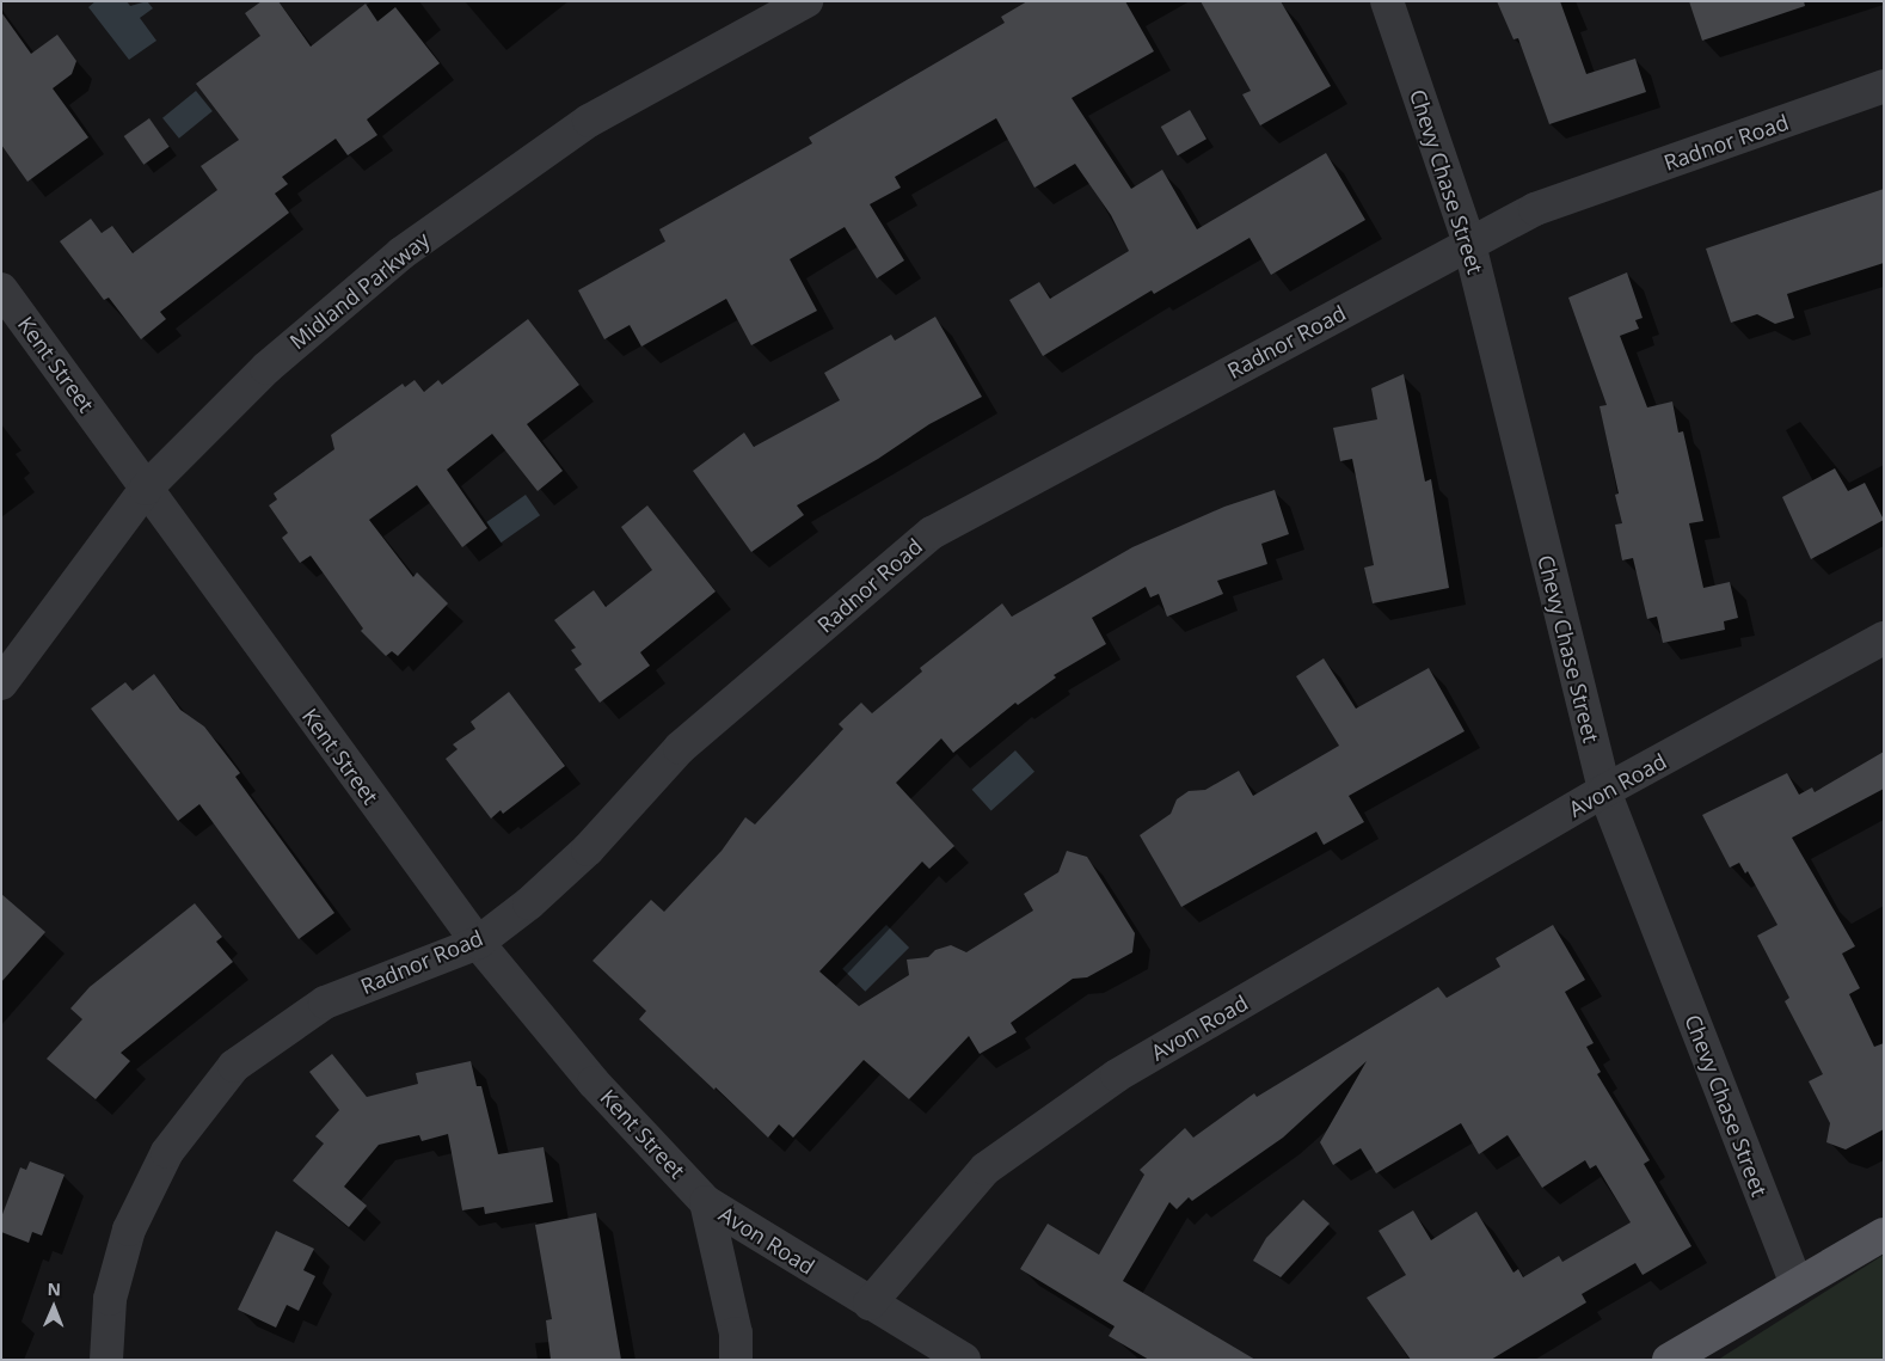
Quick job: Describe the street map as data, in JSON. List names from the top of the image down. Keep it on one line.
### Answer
{"streets":{"street":["Radnor Road","Chevy Chase Street","Midland Parkway","Kent Street","Avon Road"]},"crossings":[["Radnor Road","Chevy Chase Street"],["Radnor Road","Kent Street"],["Chevy Chase Street","Avon Road"],["Midland Parkway","Kent Street"],["Kent Street","Avon Road"]],"north":"top"}
